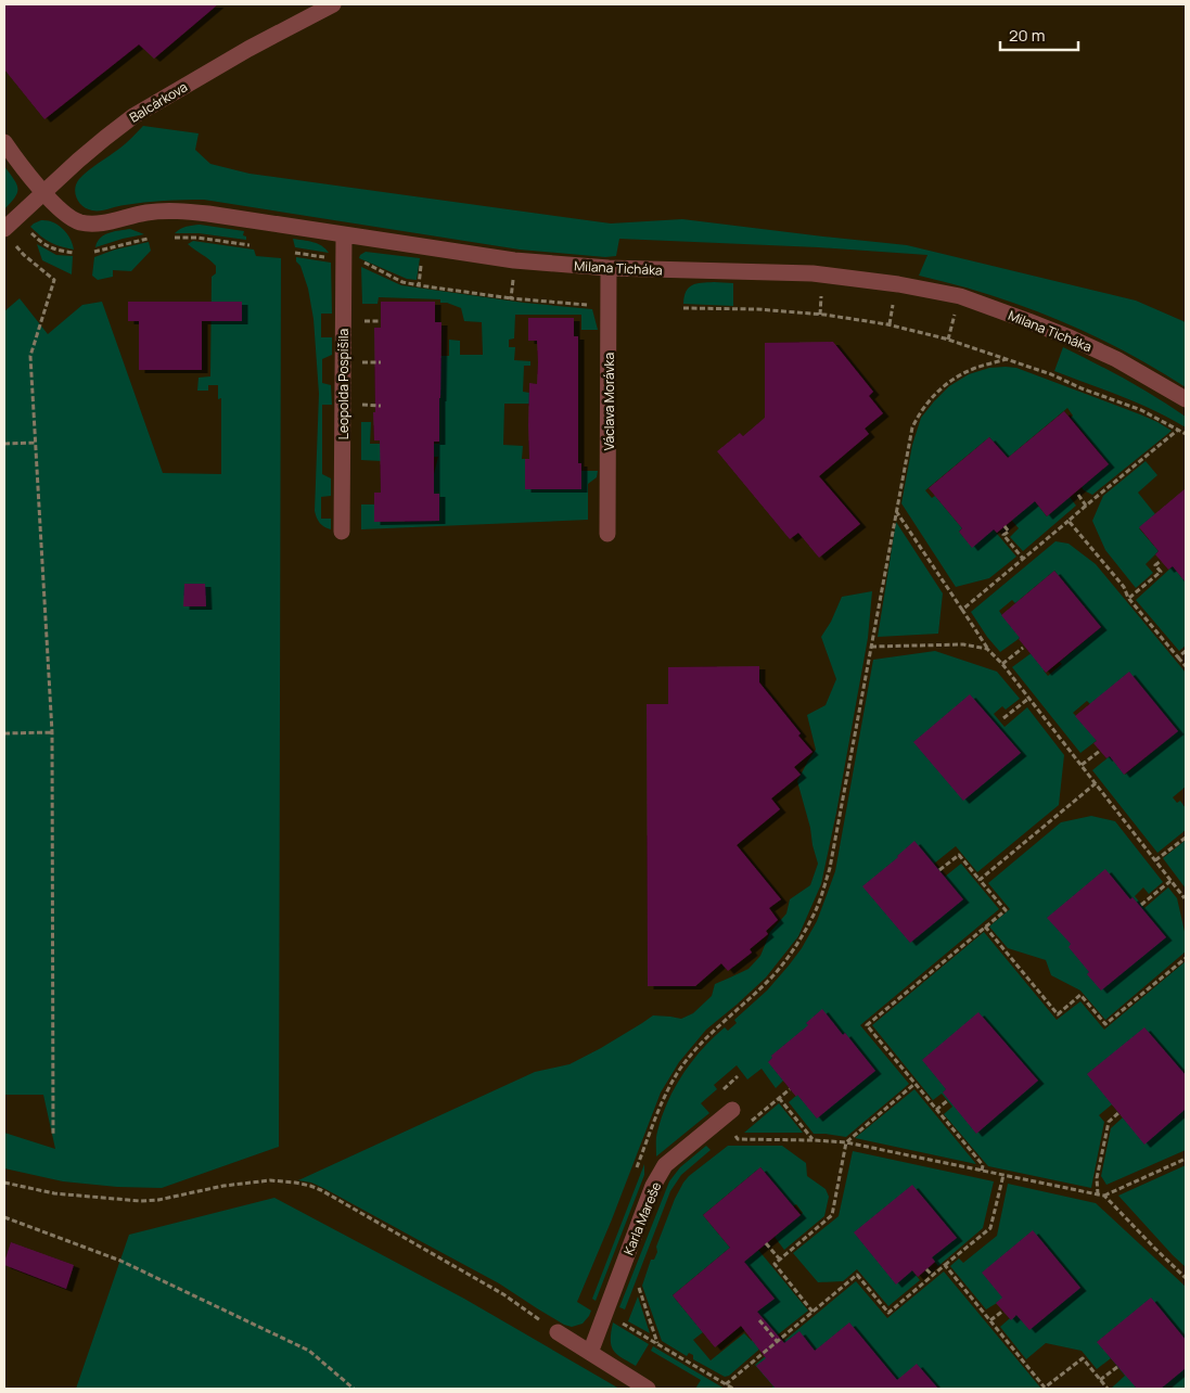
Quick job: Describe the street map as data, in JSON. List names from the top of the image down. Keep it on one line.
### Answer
{"streets":{"street":["Balcárkova","Milana Ticháka","Leopolda Pospíšila","Václava Morávka","Karla Mareše"]},"crossings":[["Balcárkova","Milana Ticháka"],["Milana Ticháka","Leopolda Pospíšila"],["Milana Ticháka","Václava Morávka"]],"scale_bar":"20 m"}
